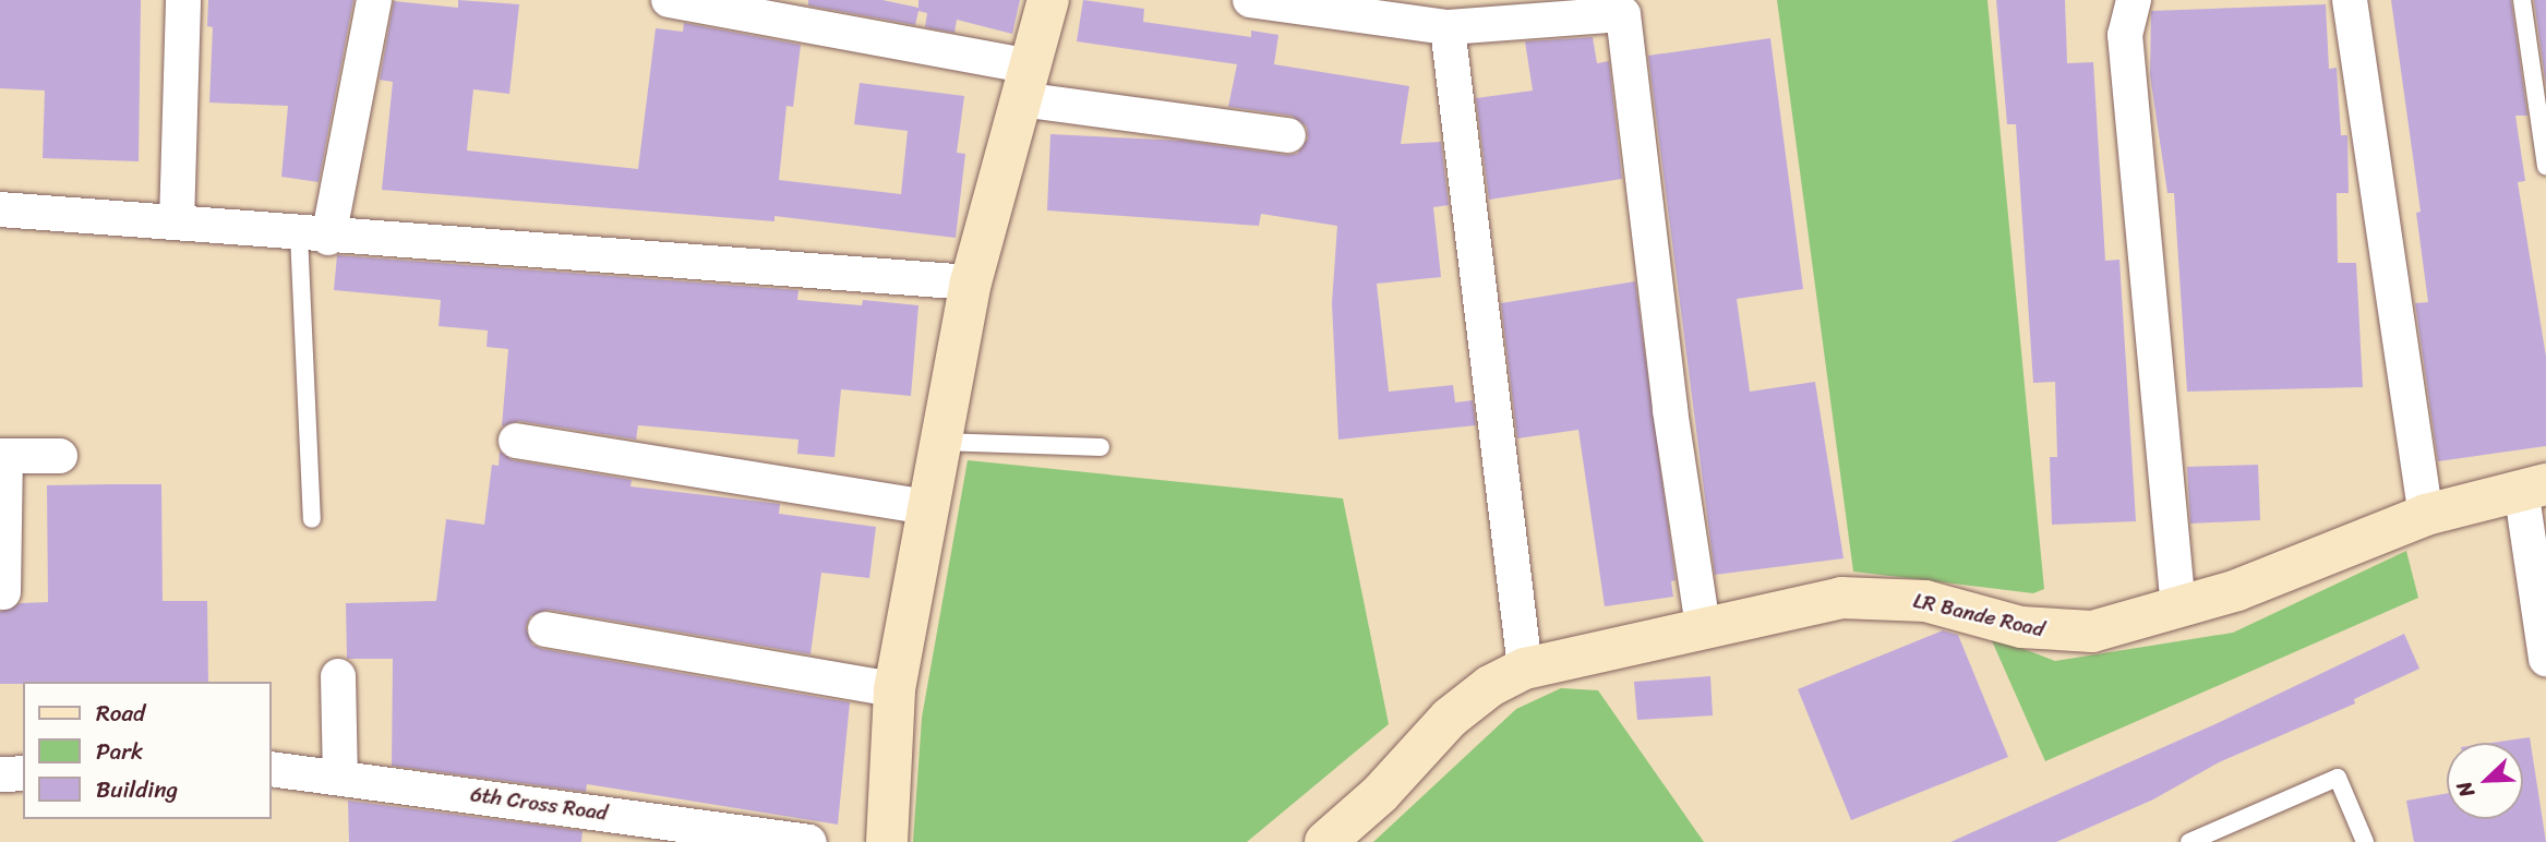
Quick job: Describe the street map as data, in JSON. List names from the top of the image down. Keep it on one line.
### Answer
{"streets":{"street":["LR Bande Road","6th Cross Road"]},"legend":["Road","Park","Building"],"north":"bottom left"}
